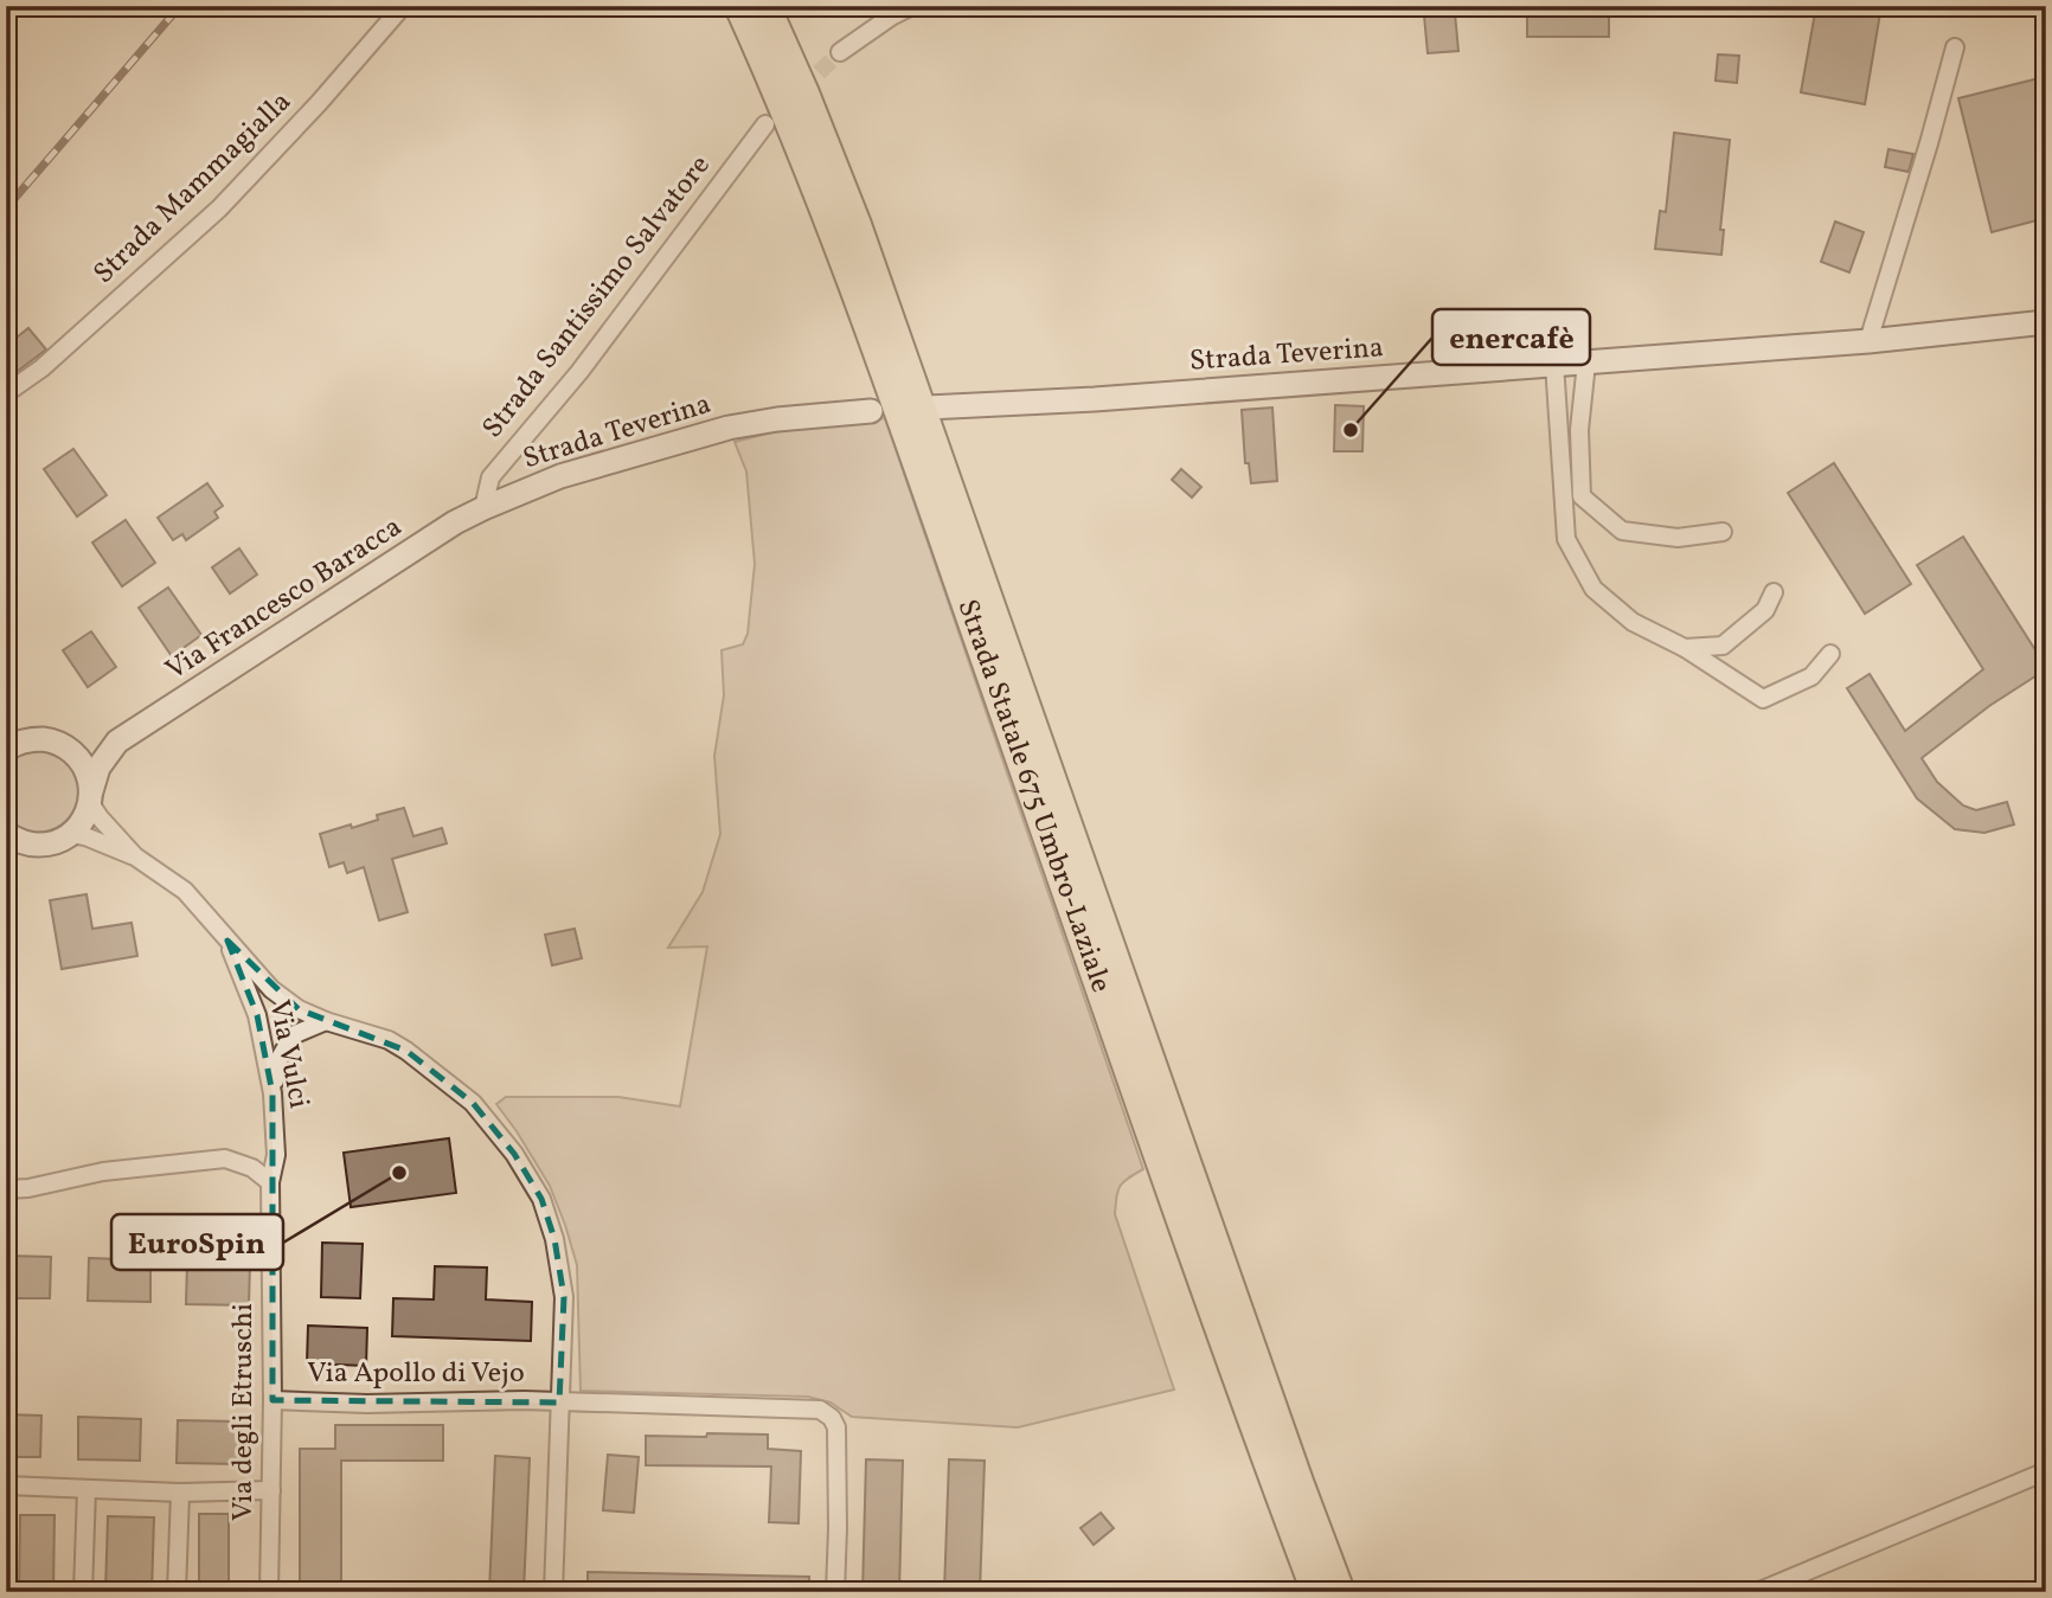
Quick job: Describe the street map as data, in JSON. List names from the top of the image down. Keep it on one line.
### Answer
{"streets":{"highway":["Strada Statale 675 Umbro-Laziale"],"main road":["Strada Teverina","Via Francesco Baracca"],"street":["Strada Mammagialla","Strada Santissimo Salvatore","Via Vulci","Via Apollo di Vejo","Via degli Etruschi"]},"crossings":[["Strada Santissimo Salvatore","Strada Teverina"],["Strada Santissimo Salvatore","Via Francesco Baracca"],["Strada Teverina","Via Francesco Baracca"],["Via Vulci","Via degli Etruschi"],["Via Apollo di Vejo","Via degli Etruschi"]],"places":["enercafè","EuroSpin"]}
